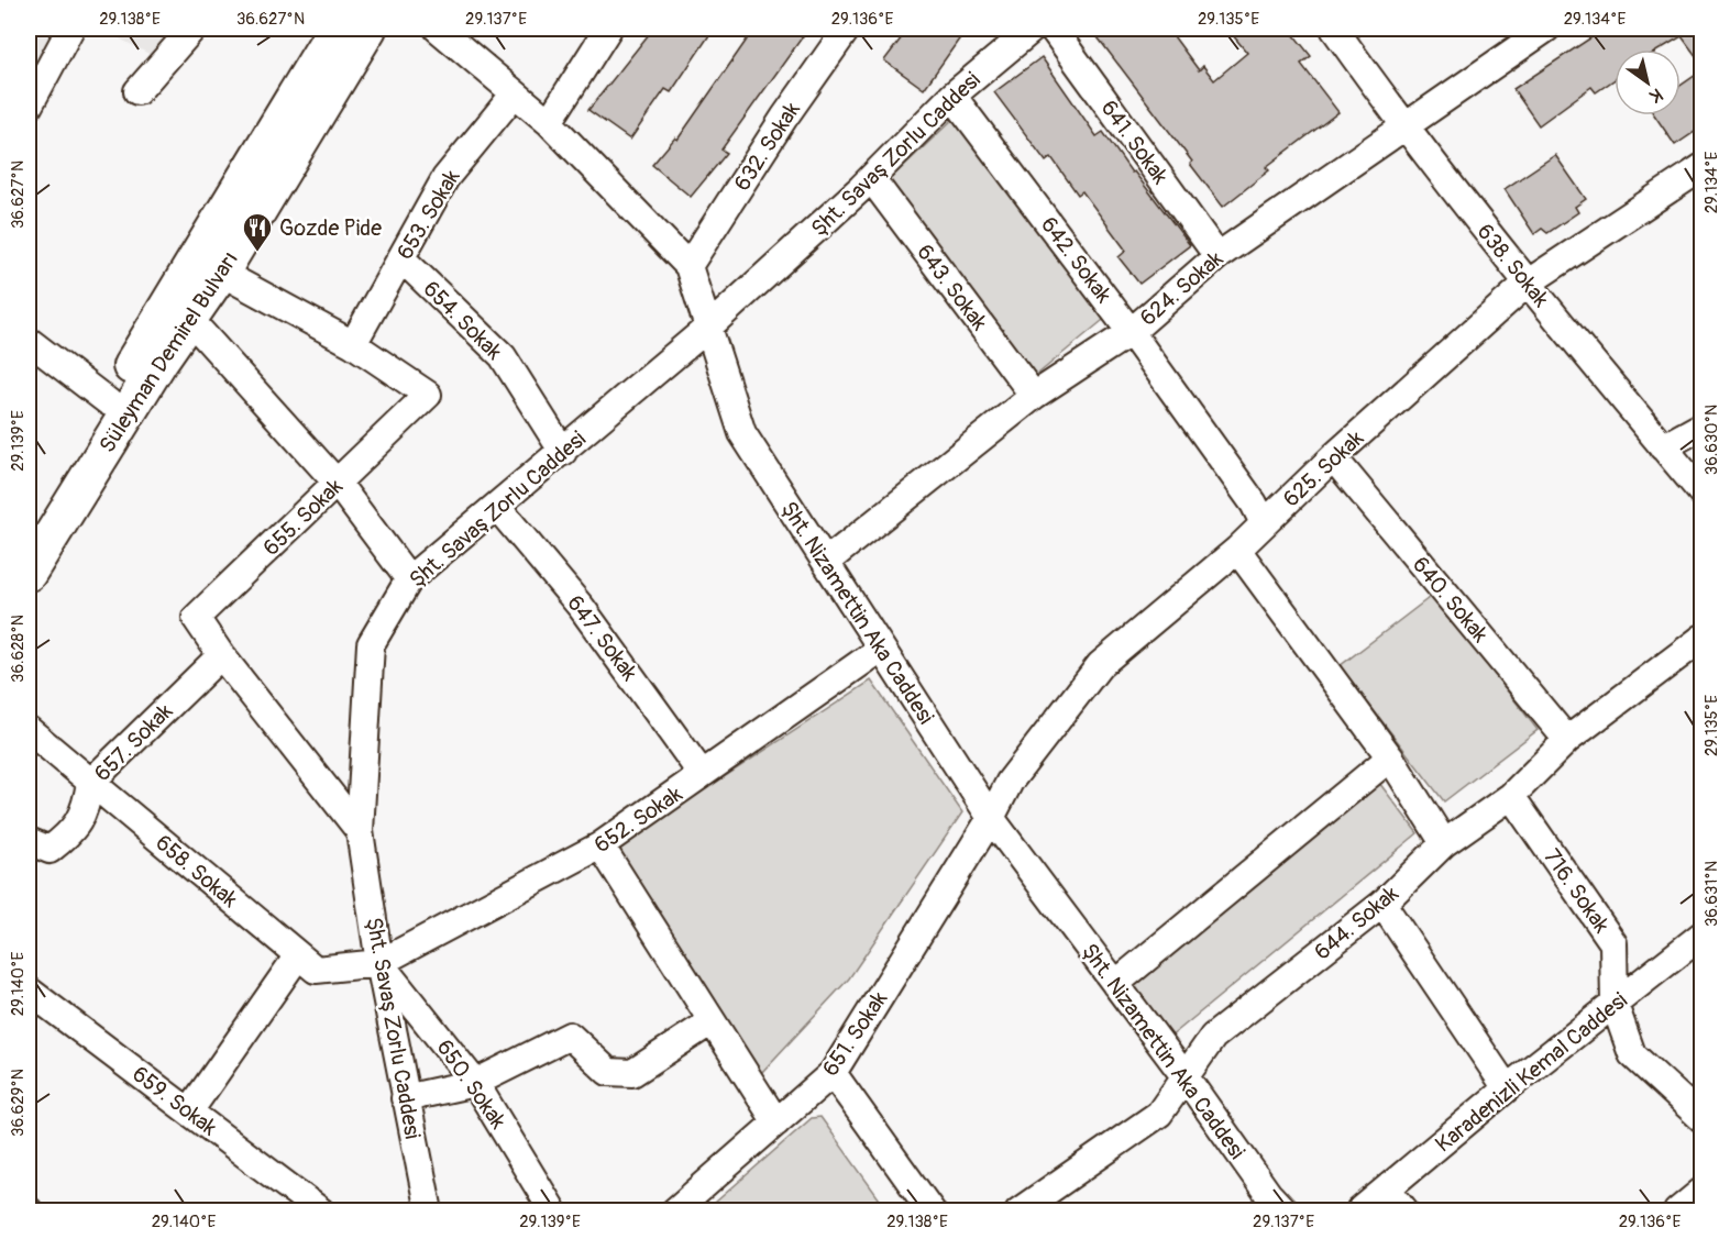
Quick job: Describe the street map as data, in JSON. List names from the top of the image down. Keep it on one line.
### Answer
{"streets":{"main road":["Süleyman Demirel Bulvarı"],"street":["641. Sokak","632. Sokak","Şht. Savaş Zorlu Caddesi","653. Sokak","642. Sokak","638. Sokak","643. Sokak","624. Sokak","654. Sokak","625. Sokak","655. Sokak","640. Sokak","Şht. Nizamettin Aka Caddesi","647. Sokak","657. Sokak","652. Sokak","658. Sokak","716. Sokak","644. Sokak","651. Sokak","Karadenizli Kemal Caddesi","650. Sokak","659. Sokak"]},"crossings":[["641. Sokak","624. Sokak"],["632. Sokak","Şht. Nizamettin Aka Caddesi"],["Şht. Savaş Zorlu Caddesi","642. Sokak"],["Şht. Savaş Zorlu Caddesi","643. Sokak"],["Şht. Savaş Zorlu Caddesi","654. Sokak"],["Şht. Savaş Zorlu Caddesi","655. Sokak"],["Şht. Savaş Zorlu Caddesi","Şht. Nizamettin Aka Caddesi"],["Şht. Savaş Zorlu Caddesi","647. Sokak"],["Şht. Savaş Zorlu Caddesi","652. Sokak"],["Şht. Savaş Zorlu Caddesi","658. Sokak"],["Şht. Savaş Zorlu Caddesi","650. Sokak"],["653. Sokak","654. Sokak"],["653. Sokak","655. Sokak"],["653. Sokak","Şht. Nizamettin Aka Caddesi"],["642. Sokak","624. Sokak"],["642. Sokak","625. Sokak"],["638. Sokak","624. Sokak"],["638. Sokak","625. Sokak"],["643. Sokak","624. Sokak"],["624. Sokak","Şht. Nizamettin Aka Caddesi"],["Süleyman Demirel Bulvarı","655. Sokak"],["625. Sokak","640. Sokak"],["625. Sokak","Şht. Nizamettin Aka Caddesi"],["625. Sokak","651. Sokak"],["655. Sokak","657. Sokak"],["640. Sokak","644. Sokak"],["Şht. Nizamettin Aka Caddesi","652. Sokak"],["Şht. Nizamettin Aka Caddesi","644. Sokak"],["Şht. Nizamettin Aka Caddesi","651. Sokak"],["647. Sokak","652. Sokak"],["657. Sokak","658. Sokak"],["652. Sokak","658. Sokak"],["652. Sokak","650. Sokak"],["658. Sokak","650. Sokak"],["716. Sokak","644. Sokak"],["716. Sokak","Karadenizli Kemal Caddesi"]],"places":{"restaurant":["Gozde Pide"]},"north":"bottom right","coordinates":["29.138°E","36.627°N","29.137°E","29.136°E","29.135°E","29.134°E","36.630°N","29.139°E","36.628°N","36.631°N","29.140°E","36.629°N"]}
